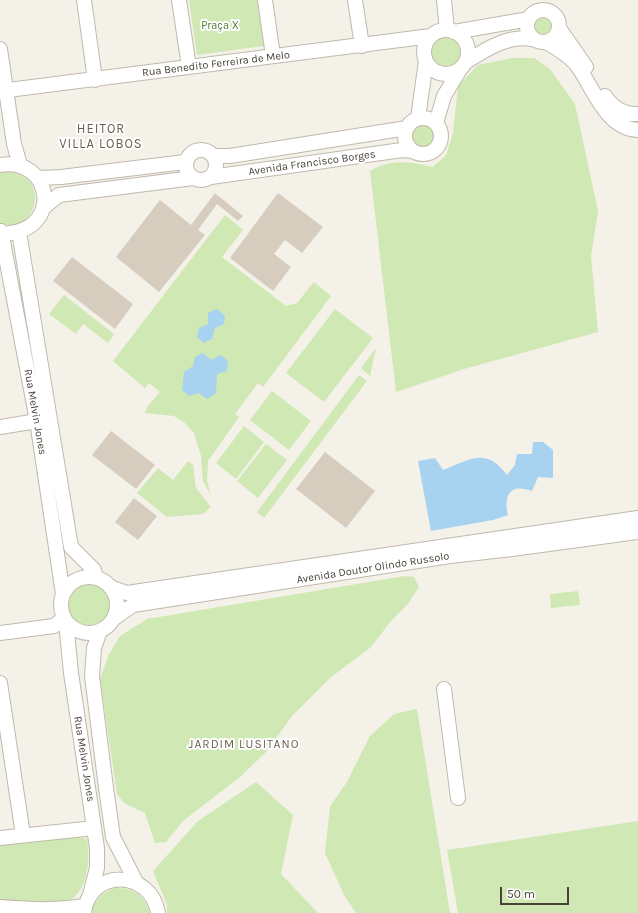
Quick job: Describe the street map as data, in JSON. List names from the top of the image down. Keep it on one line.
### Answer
{"streets":{"street":["Rua Benedito Ferreira de Melo","Avenida Francisco Borges","Rua Melvin Jones","Avenida Doutor Olindo Russolo"]},"crossings":[["Rua Melvin Jones","Avenida Doutor Olindo Russolo"]],"districts":["HEITOR VILLA LOBOS","JARDIM LUSITANO"],"parks":["Praça X"],"scale_bar":"50 m"}
